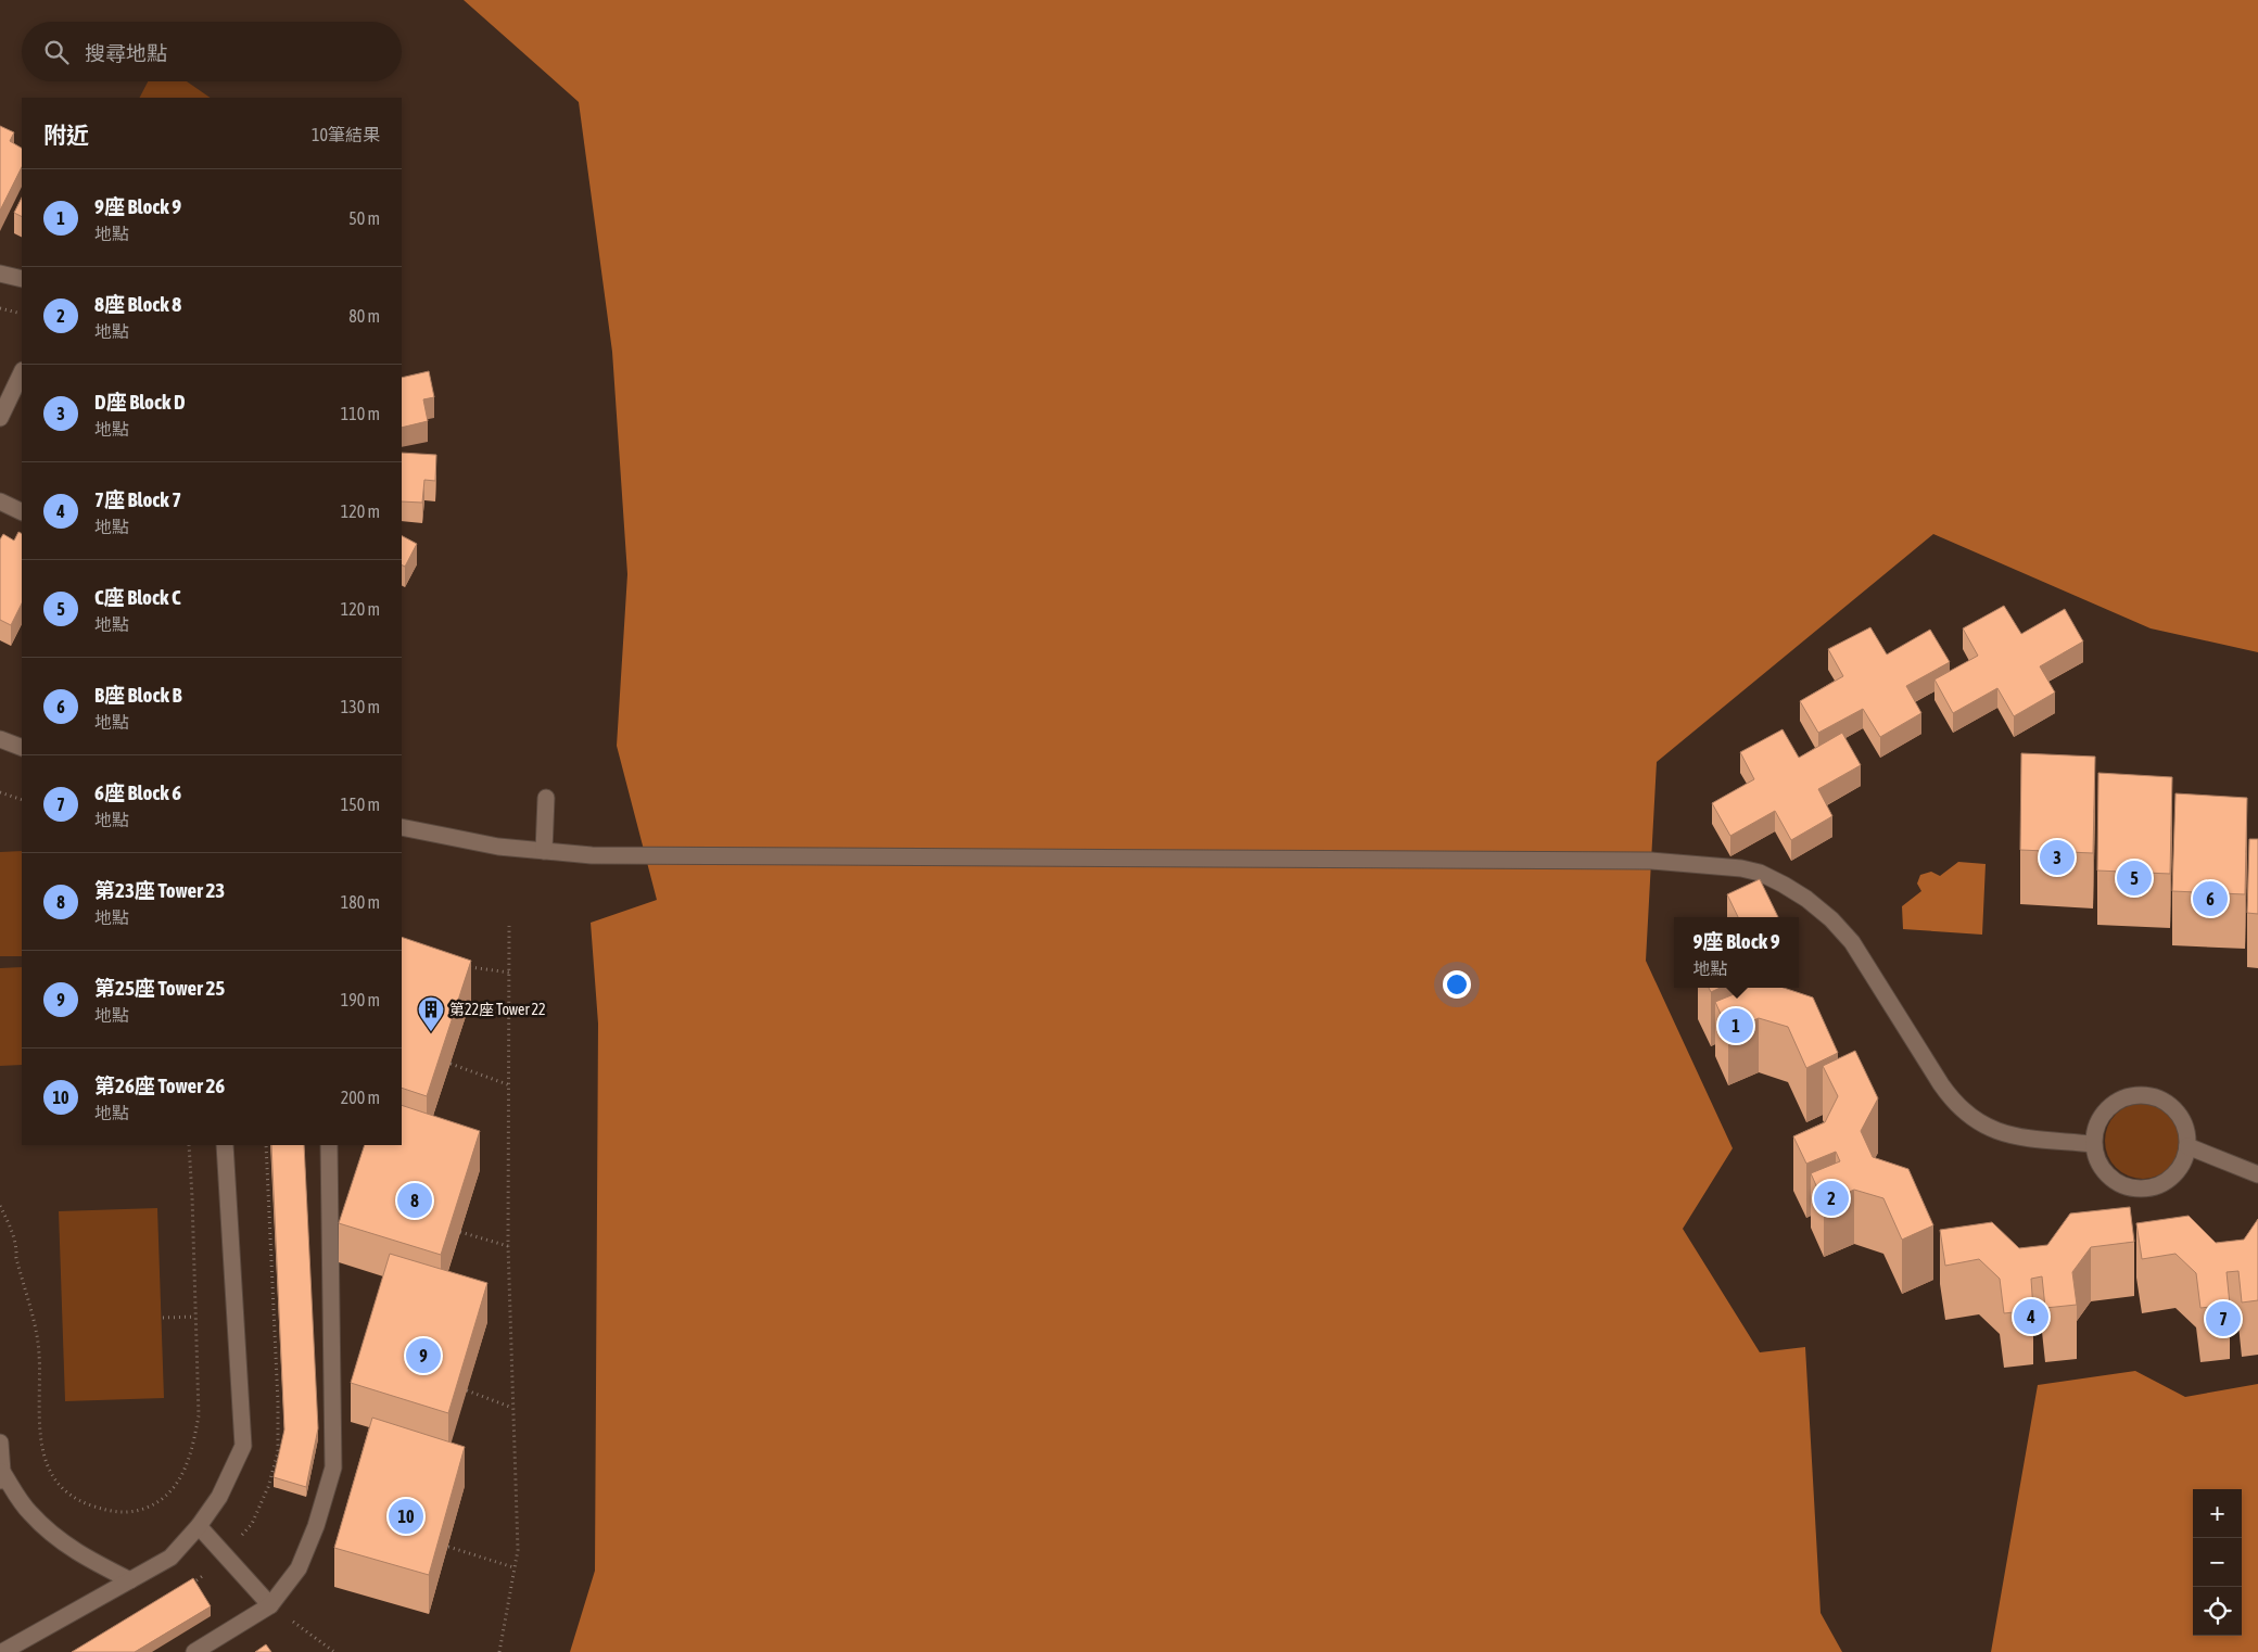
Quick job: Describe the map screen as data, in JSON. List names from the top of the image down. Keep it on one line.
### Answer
{"places":{"building":["第22座 Tower 22"]},"page":{"search":"搜尋地點","heading":["附近","10筆結果"],"list":[{"mark":"1","name":"9座 Block 9","note":"地點","value":"50 m"},{"mark":"2","name":"8座 Block 8","note":"地點","value":"80 m"},{"mark":"3","name":"D座 Block D","note":"地點","value":"110 m"},{"mark":"4","name":"7座 Block 7","note":"地點","value":"120 m"},{"mark":"5","name":"C座 Block C","note":"地點","value":"120 m"},{"mark":"6","name":"B座 Block B","note":"地點","value":"130 m"},{"mark":"7","name":"6座 Block 6","note":"地點","value":"150 m"},{"mark":"8","name":"第23座 Tower 23","note":"地點","value":"180 m"},{"mark":"9","name":"第25座 Tower 25","note":"地點","value":"190 m"},{"mark":"10","name":"第26座 Tower 26","note":"地點","value":"200 m"}],"pins":["3","5","6","1","2","8","4","7","9","10"],"popup":["9座 Block 9","地點"],"map_buttons":["+","−"]}}
